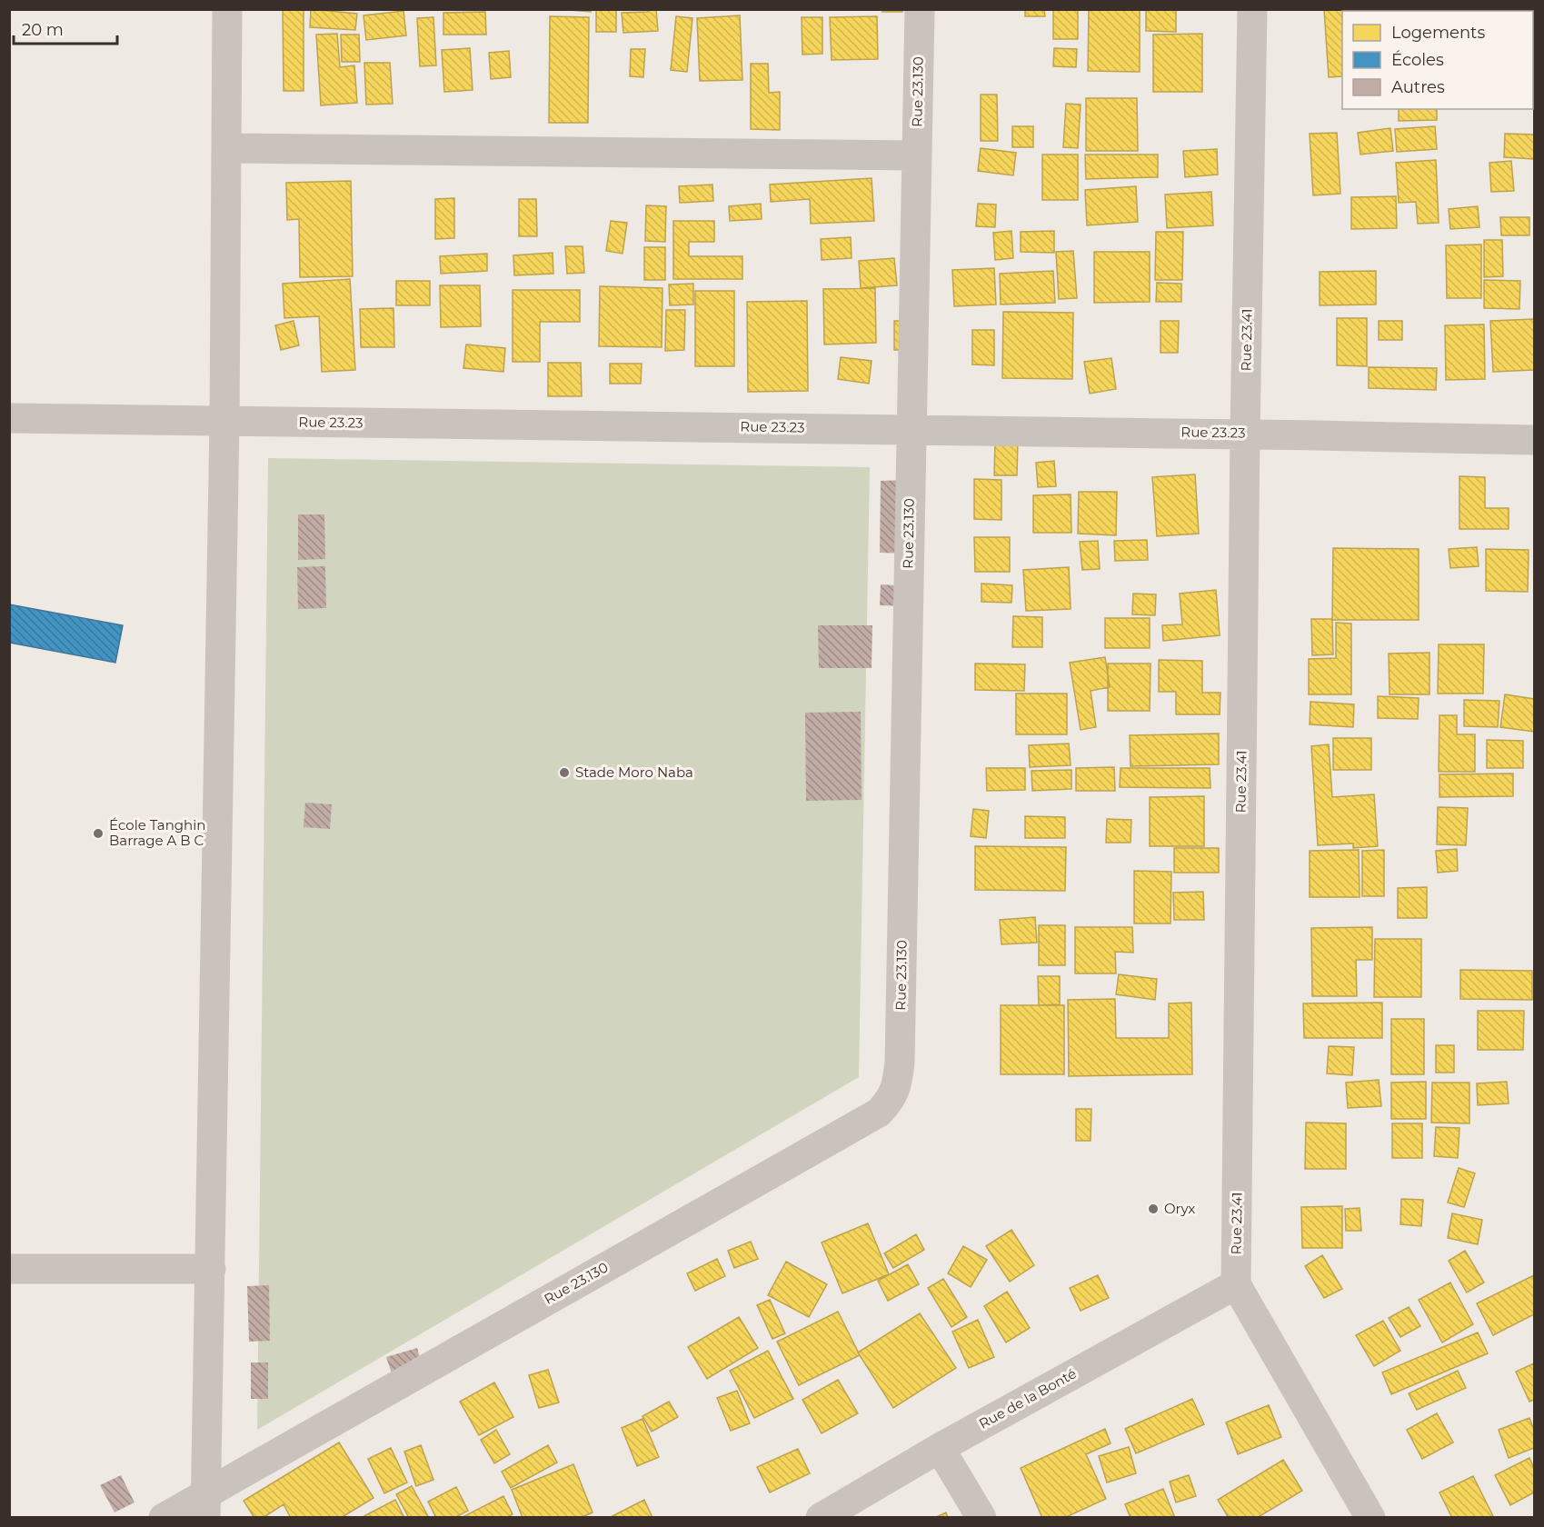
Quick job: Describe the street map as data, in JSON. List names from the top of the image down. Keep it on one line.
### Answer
{"streets":{"street":["Rue 23.130","Rue 23.41","Rue 23.23","Rue de la Bonté"]},"crossings":[["Rue 23.130","Rue 23.23"],["Rue 23.41","Rue 23.23"],["Rue 23.41","Rue de la Bonté"]],"places":["Stade Moro Naba","École Tanghin Barrage A B C","Oryx"],"legend":["Logements","Écoles","Autres"],"scale_bar":"20 m"}
